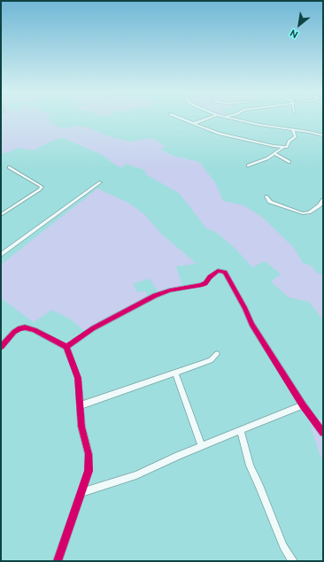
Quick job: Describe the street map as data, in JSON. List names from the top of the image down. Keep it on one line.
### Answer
{"north":"bottom left"}
